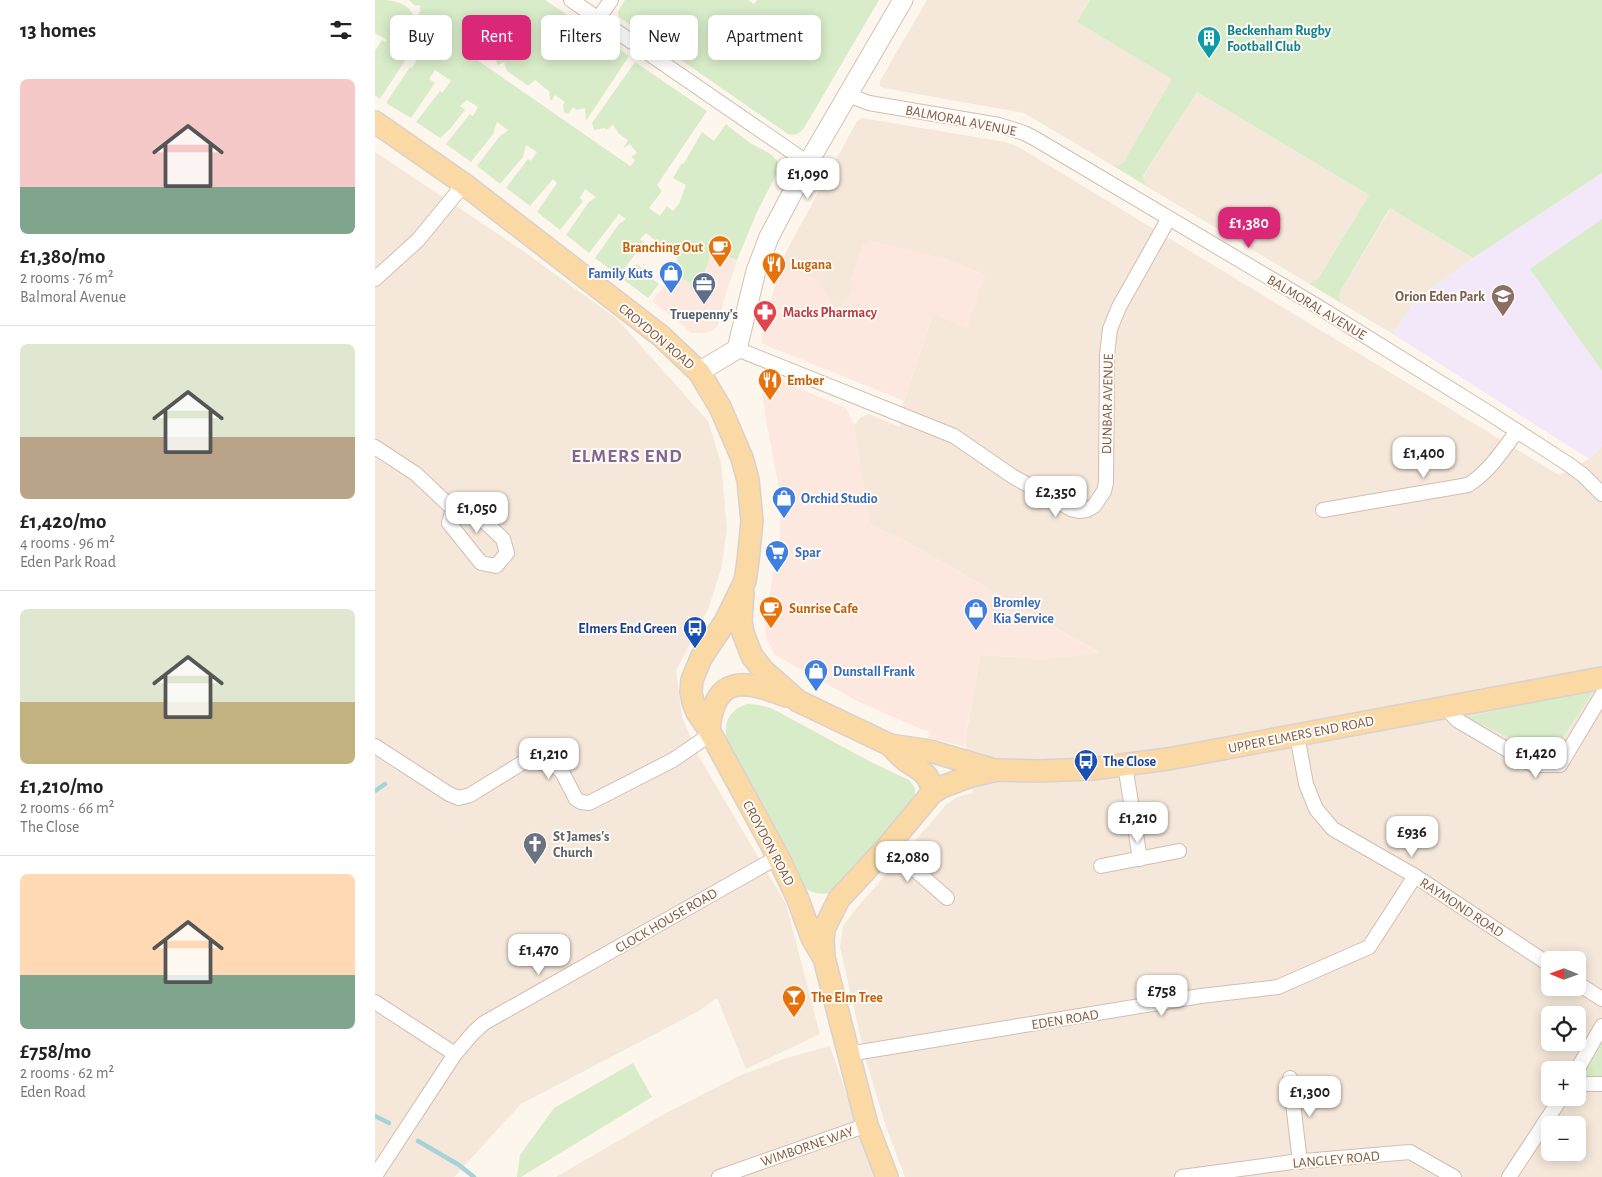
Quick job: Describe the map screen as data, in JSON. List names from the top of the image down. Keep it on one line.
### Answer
{"streets":{"main road":["CROYDON ROAD","UPPER ELMERS END ROAD"],"street":["BALMORAL AVENUE","DUNBAR AVENUE","RAYMOND ROAD","CLOCK HOUSE ROAD","EDEN ROAD","WIMBORNE WAY","LANGLEY ROAD"]},"crossings":[["BALMORAL AVENUE","DUNBAR AVENUE"],["CROYDON ROAD","CLOCK HOUSE ROAD"],["CROYDON ROAD","EDEN ROAD"],["CROYDON ROAD","WIMBORNE WAY"],["UPPER ELMERS END ROAD","RAYMOND ROAD"],["RAYMOND ROAD","EDEN ROAD"]],"districts":["ELMERS END"],"places":{"building":["Beckenham Rugby Football Club"],"cafe":["Branching Out","Sunrise Cafe"],"restaurant":["Lugana","Ember"],"shop":["Family Kuts","Orchid Studio","Bromley Kia Service","Dunstall Frank"],"office":["Truepenny's"],"school or university":["Orion Eden Park"],"pharmacy":["Macks Pharmacy"],"supermarket":["Spar"],"bus stop":["Elmers End Green","The Close"],"church":["St James's Church"],"bar":["The Elm Tree"]},"north":"left","page":{"heading":"13 homes","chip":["Buy","Rent","Filters","New","Apartment"],"list":[{"name":"£1,380/mo","note":"2 rooms · 76 m² · Balmoral Avenue"},{"name":"£1,420/mo","note":"4 rooms · 96 m² · Eden Park Road"},{"name":"£1,210/mo","note":"2 rooms · 66 m² · The Close"},{"name":"£758/mo","note":"2 rooms · 62 m² · Eden Road"}],"price":["£1,090","£1,380","£1,400","£2,350","£1,050","£1,420","£1,210","£1,210","£936","£2,080","£1,470","£758","£1,300"],"map_buttons":["+","−"]}}
